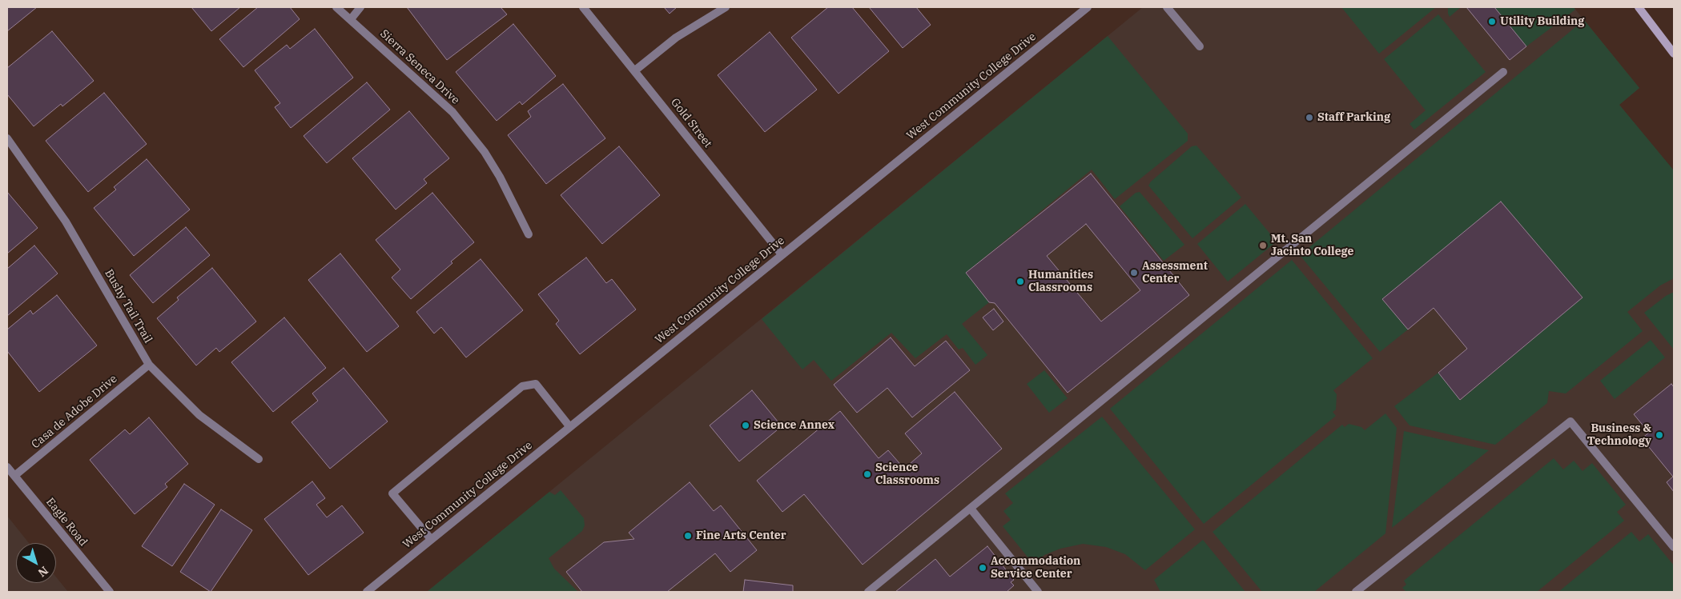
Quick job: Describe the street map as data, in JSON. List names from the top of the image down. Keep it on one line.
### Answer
{"streets":{"street":["Sierra Seneca Drive","West Community College Drive","Gold Street","Bushy Tail Trail","Casa de Adobe Drive","Eagle Road"]},"crossings":[["West Community College Drive","Gold Street"],["Bushy Tail Trail","Casa de Adobe Drive"],["Casa de Adobe Drive","Eagle Road"]],"places":["Utility Building","Staff Parking","Mt. San Jacinto College","Assessment Center","Humanities Classrooms","Science Annex","Business & Technology","Science Classrooms","Fine Arts Center","Accommodation Service Center"],"north":"bottom right"}
